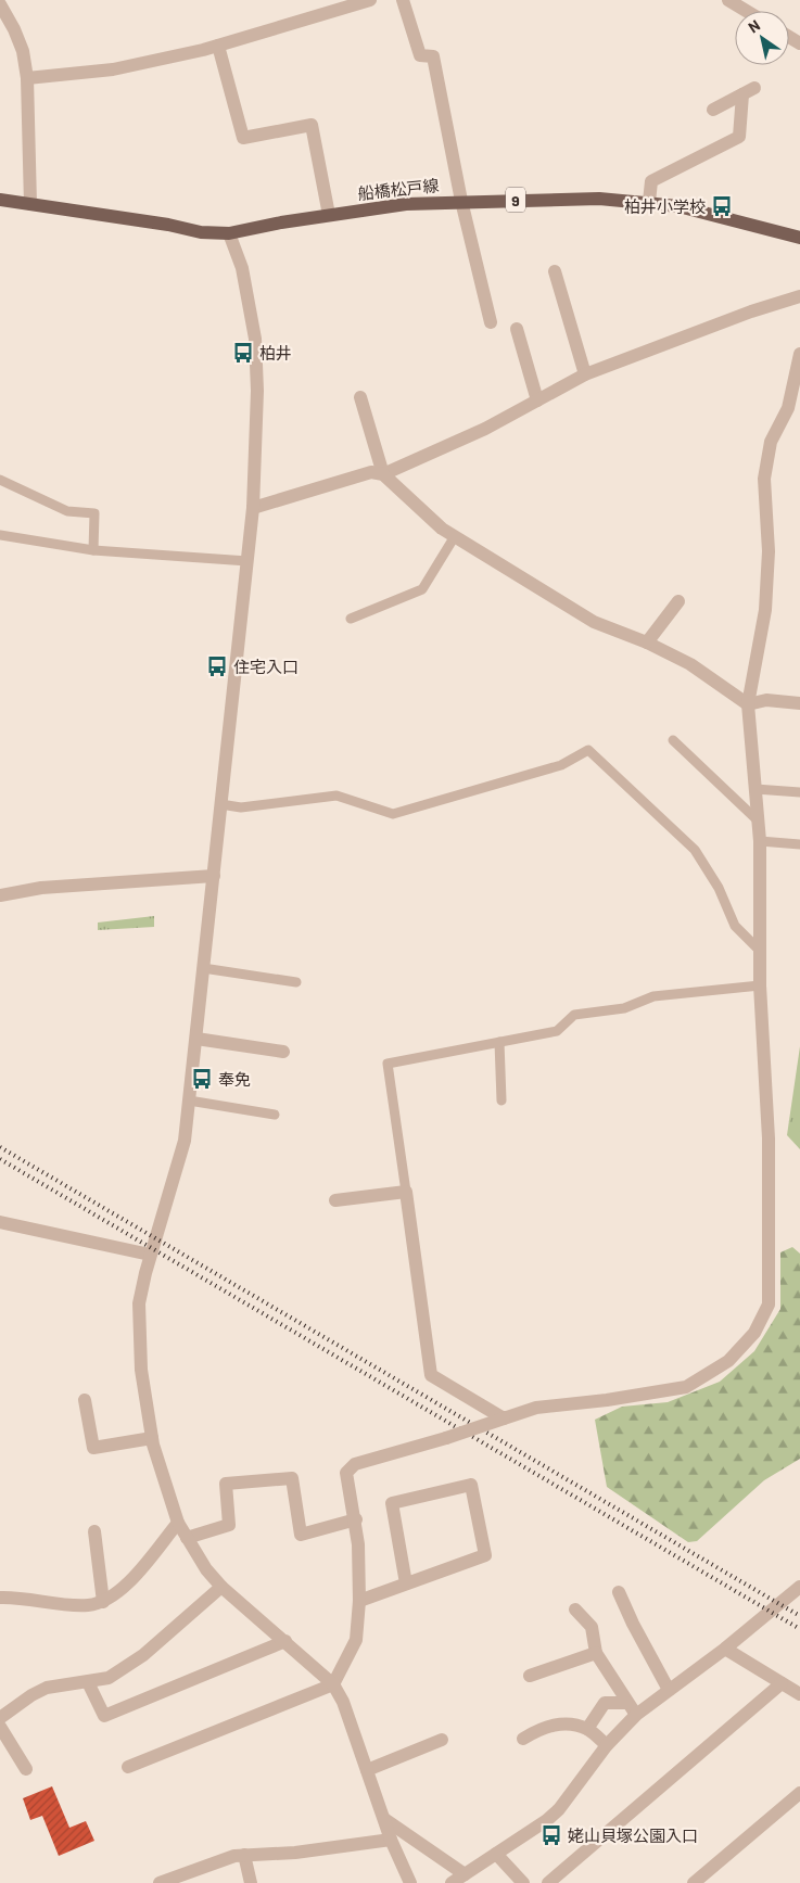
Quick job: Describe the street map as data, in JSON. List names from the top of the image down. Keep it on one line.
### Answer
{"streets":{"main road":["船橋松戸線","9"]},"places":{"bus stop":["柏井小学校","柏井","住宅入口","奉免","姥山貝塚公園入口"]},"north":"top left"}
